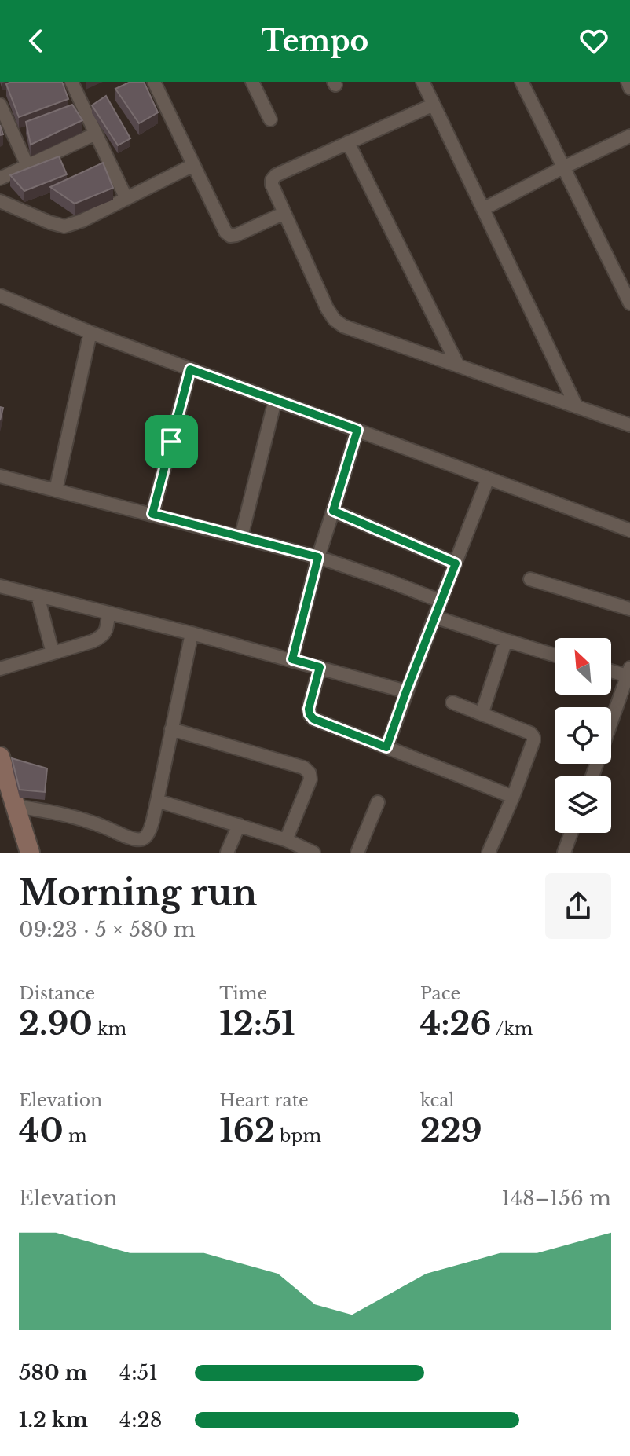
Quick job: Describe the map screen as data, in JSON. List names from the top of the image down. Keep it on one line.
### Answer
{"north":"top left","page":{"header":"Tempo","heading":["Morning run","09:23 · 5 × 580 m"],"stats":[["Distance","2.90 km"],["Time","12:51"],["Pace","4:26 /km"],["Elevation","40 m"],["Heart rate","162 bpm"],["kcal","229"]],"chart":["Elevation","148–156 m"],"list":[{"name":"580 m","note":"4:51"},{"name":"1.2 km","note":"4:28"}]}}
